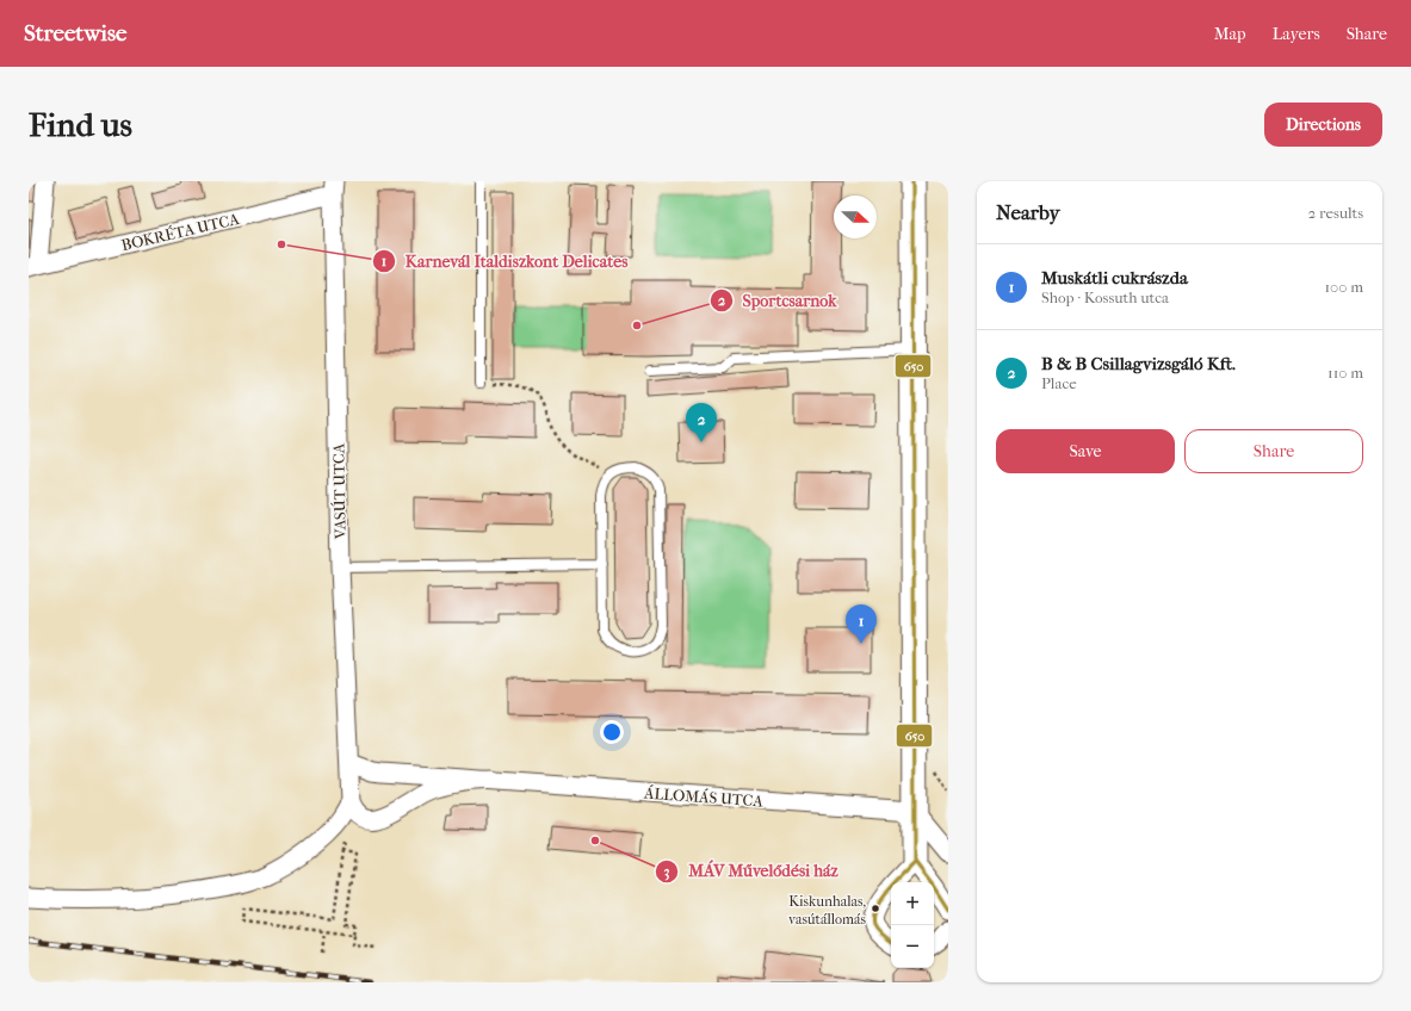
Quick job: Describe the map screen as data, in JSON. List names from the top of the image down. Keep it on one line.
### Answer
{"streets":{"street":["BOKRÉTA UTCA","VASÚT UTCA","ÁLLOMÁS UTCA"]},"crossings":[["BOKRÉTA UTCA","VASÚT UTCA"],["VASÚT UTCA","ÁLLOMÁS UTCA"]],"places":["Karnevál Italdiszkont Delicates","Sportcsarnok","MÁV Művelődési ház","Kiskunhalas, vasútállomás"],"lines":["transit line 650"],"north":"right","page":{"header":"Streetwise","nav":["Map","Layers","Share"],"buttons":["Directions",["Save","Share"]],"title":"Find us","heading":["Nearby","2 results"],"list":[{"mark":"1","name":"Muskátli cukrászda","note":"Shop · Kossuth utca","value":"100 m"},{"mark":"2","name":"B & B Csillagvizsgáló Kft.","note":"Place","value":"110 m"}],"pins":["2","1"],"map_buttons":["+","−"]}}
